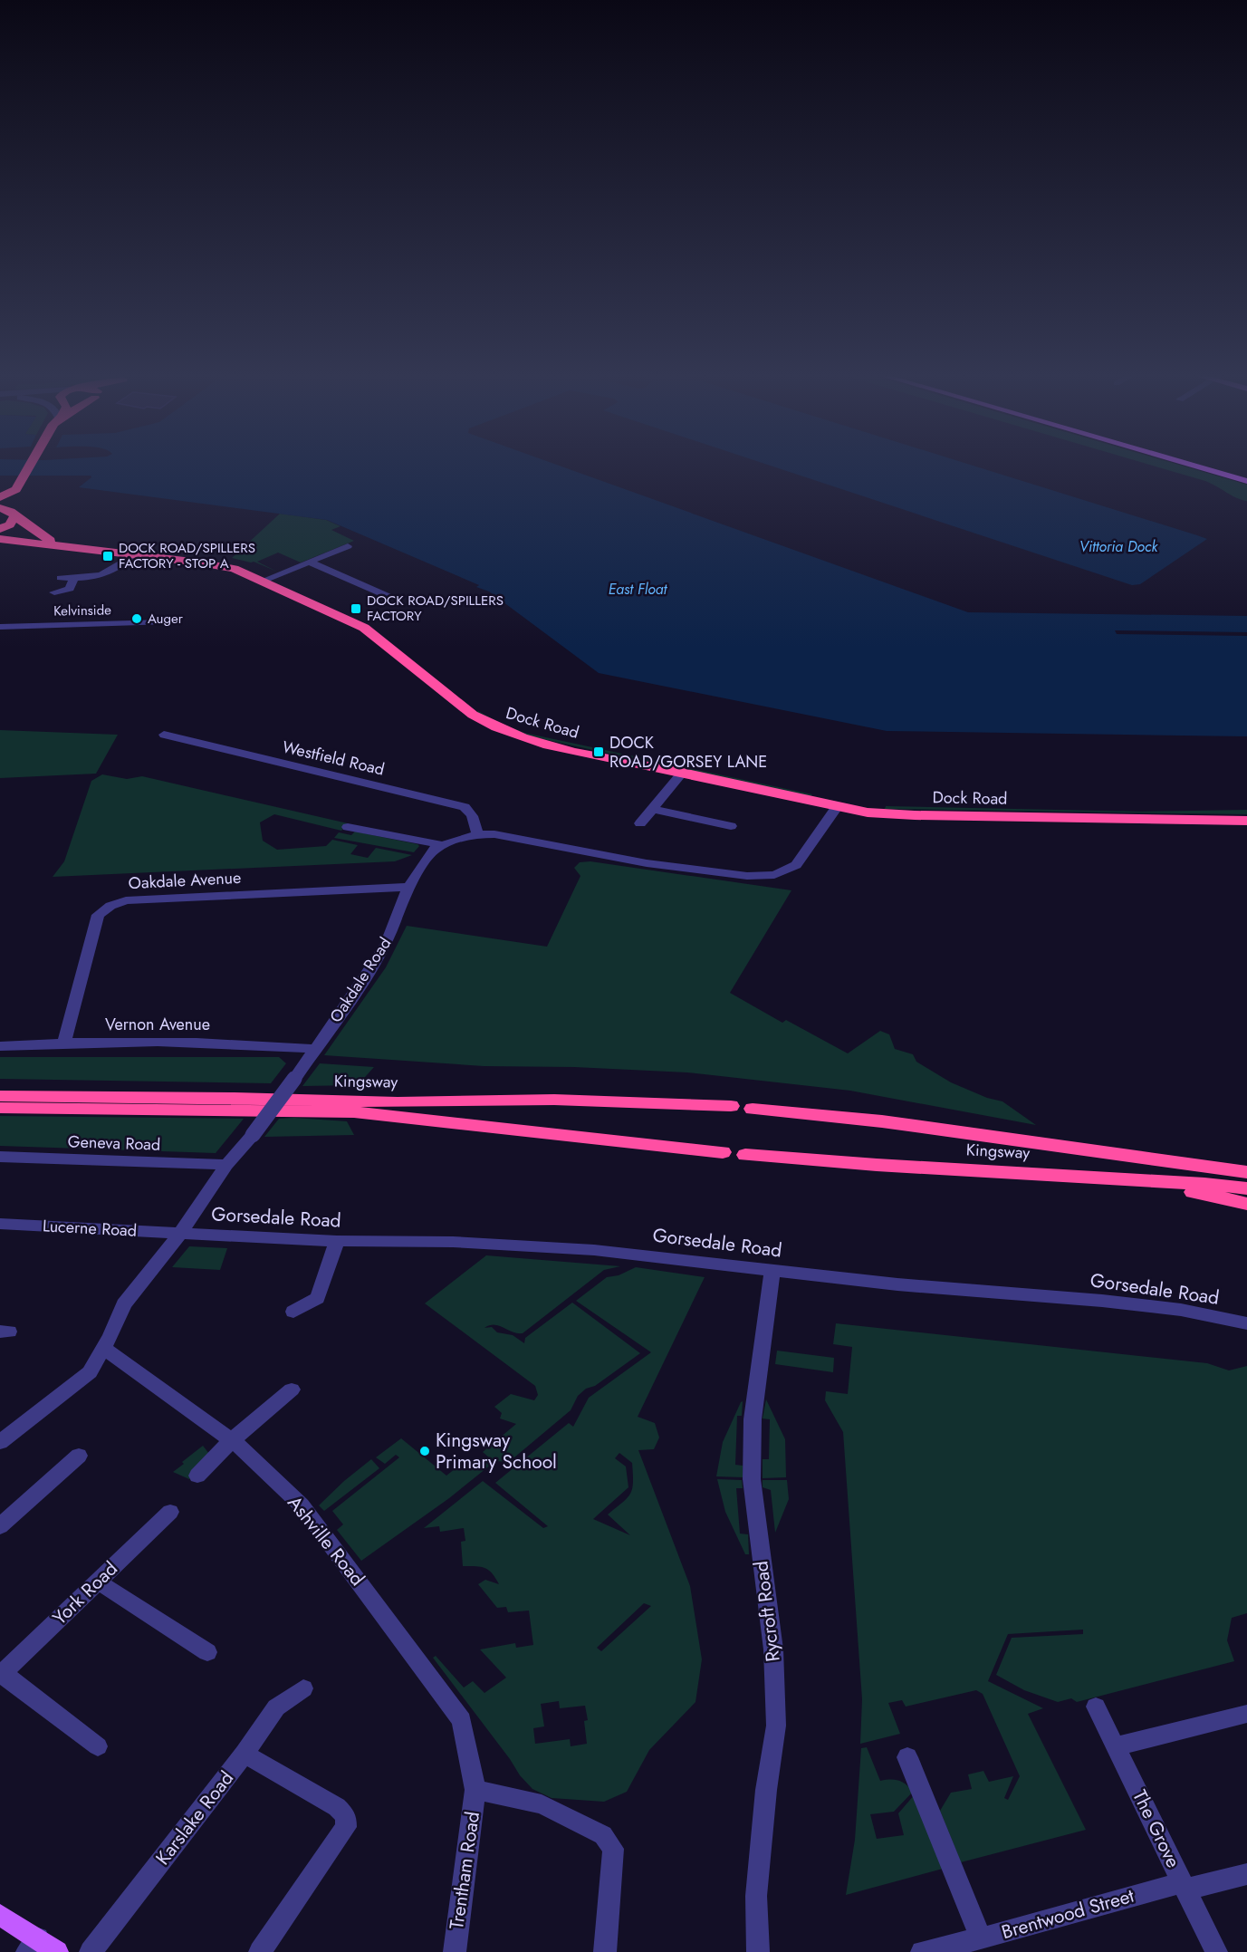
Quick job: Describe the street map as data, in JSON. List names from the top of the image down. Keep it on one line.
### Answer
{"streets":{"highway":["Dock Road","Kingsway"],"street":["Kelvinside","Westfield Road","Oakdale Avenue","Oakdale Road","Vernon Avenue","Geneva Road","Gorsedale Road","Lucerne Road","Ashville Road","York Road","Rycroft Road","Karslake Road","The Grove","Trentham Road","Brentwood Street"]},"crossings":[["Dock Road","Oakdale Road"],["Westfield Road","Oakdale Road"],["Oakdale Avenue","Oakdale Road"],["Oakdale Avenue","Vernon Avenue"],["Oakdale Road","Vernon Avenue"],["Oakdale Road","Geneva Road"],["Oakdale Road","Gorsedale Road"],["Oakdale Road","Lucerne Road"],["Oakdale Road","Ashville Road"],["Gorsedale Road","Lucerne Road"],["Gorsedale Road","Rycroft Road"],["Ashville Road","Trentham Road"],["The Grove","Brentwood Street"]],"water":["Vittoria Dock","East Float"],"places":{"transit":["DOCK ROAD/SPILLERS FACTORY - STOP A","DOCK ROAD/SPILLERS FACTORY","DOCK ROAD/GORSEY LANE"],"other":["Auger","Kingsway Primary School"]}}
